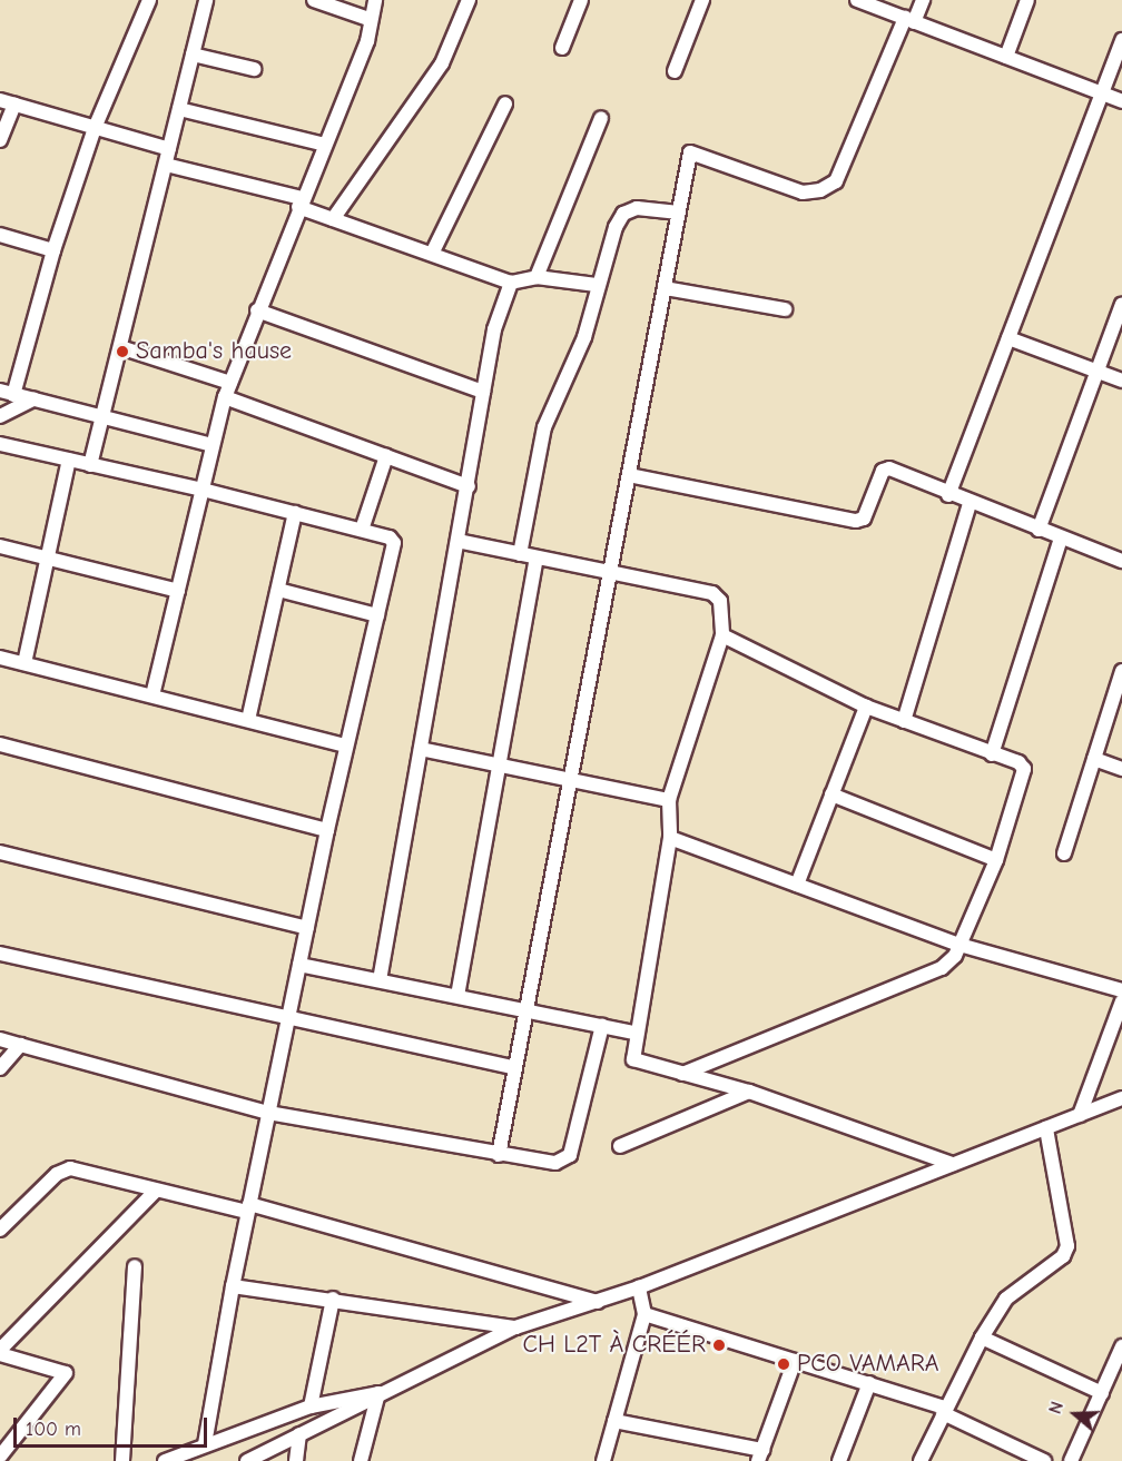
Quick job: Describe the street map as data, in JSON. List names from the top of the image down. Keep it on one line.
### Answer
{"places":["Samba's hause","CH L2T À CRÉÉR","PCO VAMARA"],"scale_bar":"100 m","north":"left"}
